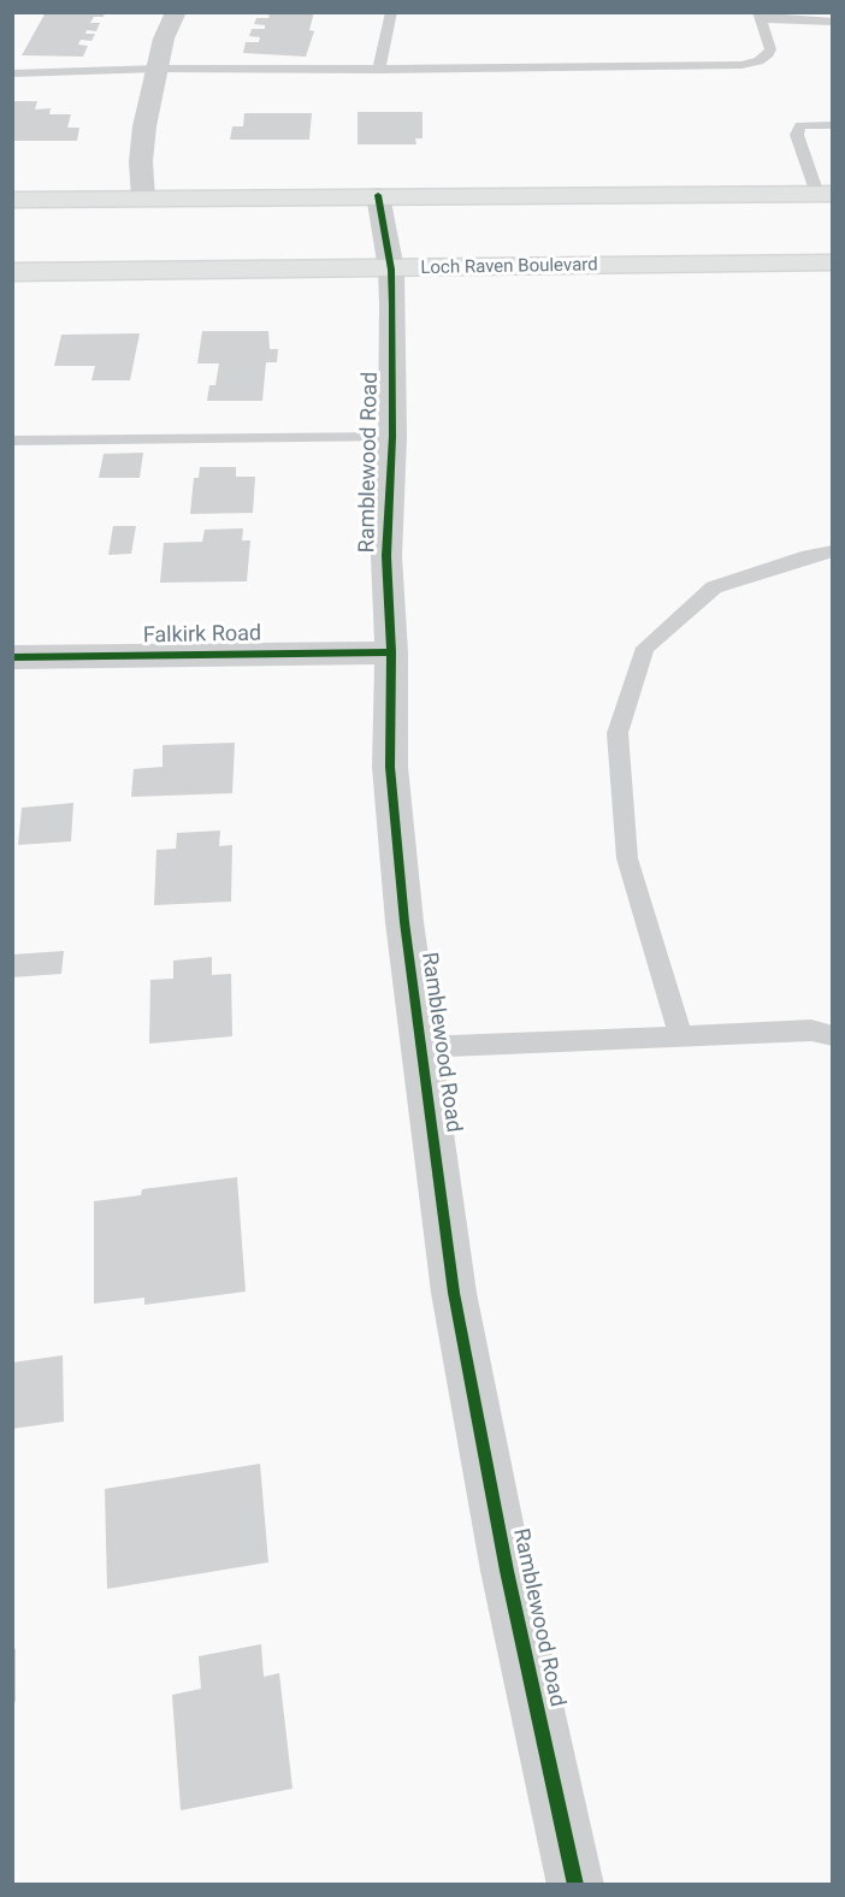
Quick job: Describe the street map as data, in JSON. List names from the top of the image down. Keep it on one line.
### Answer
{"streets":{"main road":["Loch Raven Boulevard"],"street":["Ramblewood Road","Falkirk Road"]},"crossings":[["Loch Raven Boulevard","Ramblewood Road"],["Ramblewood Road","Falkirk Road"]]}
